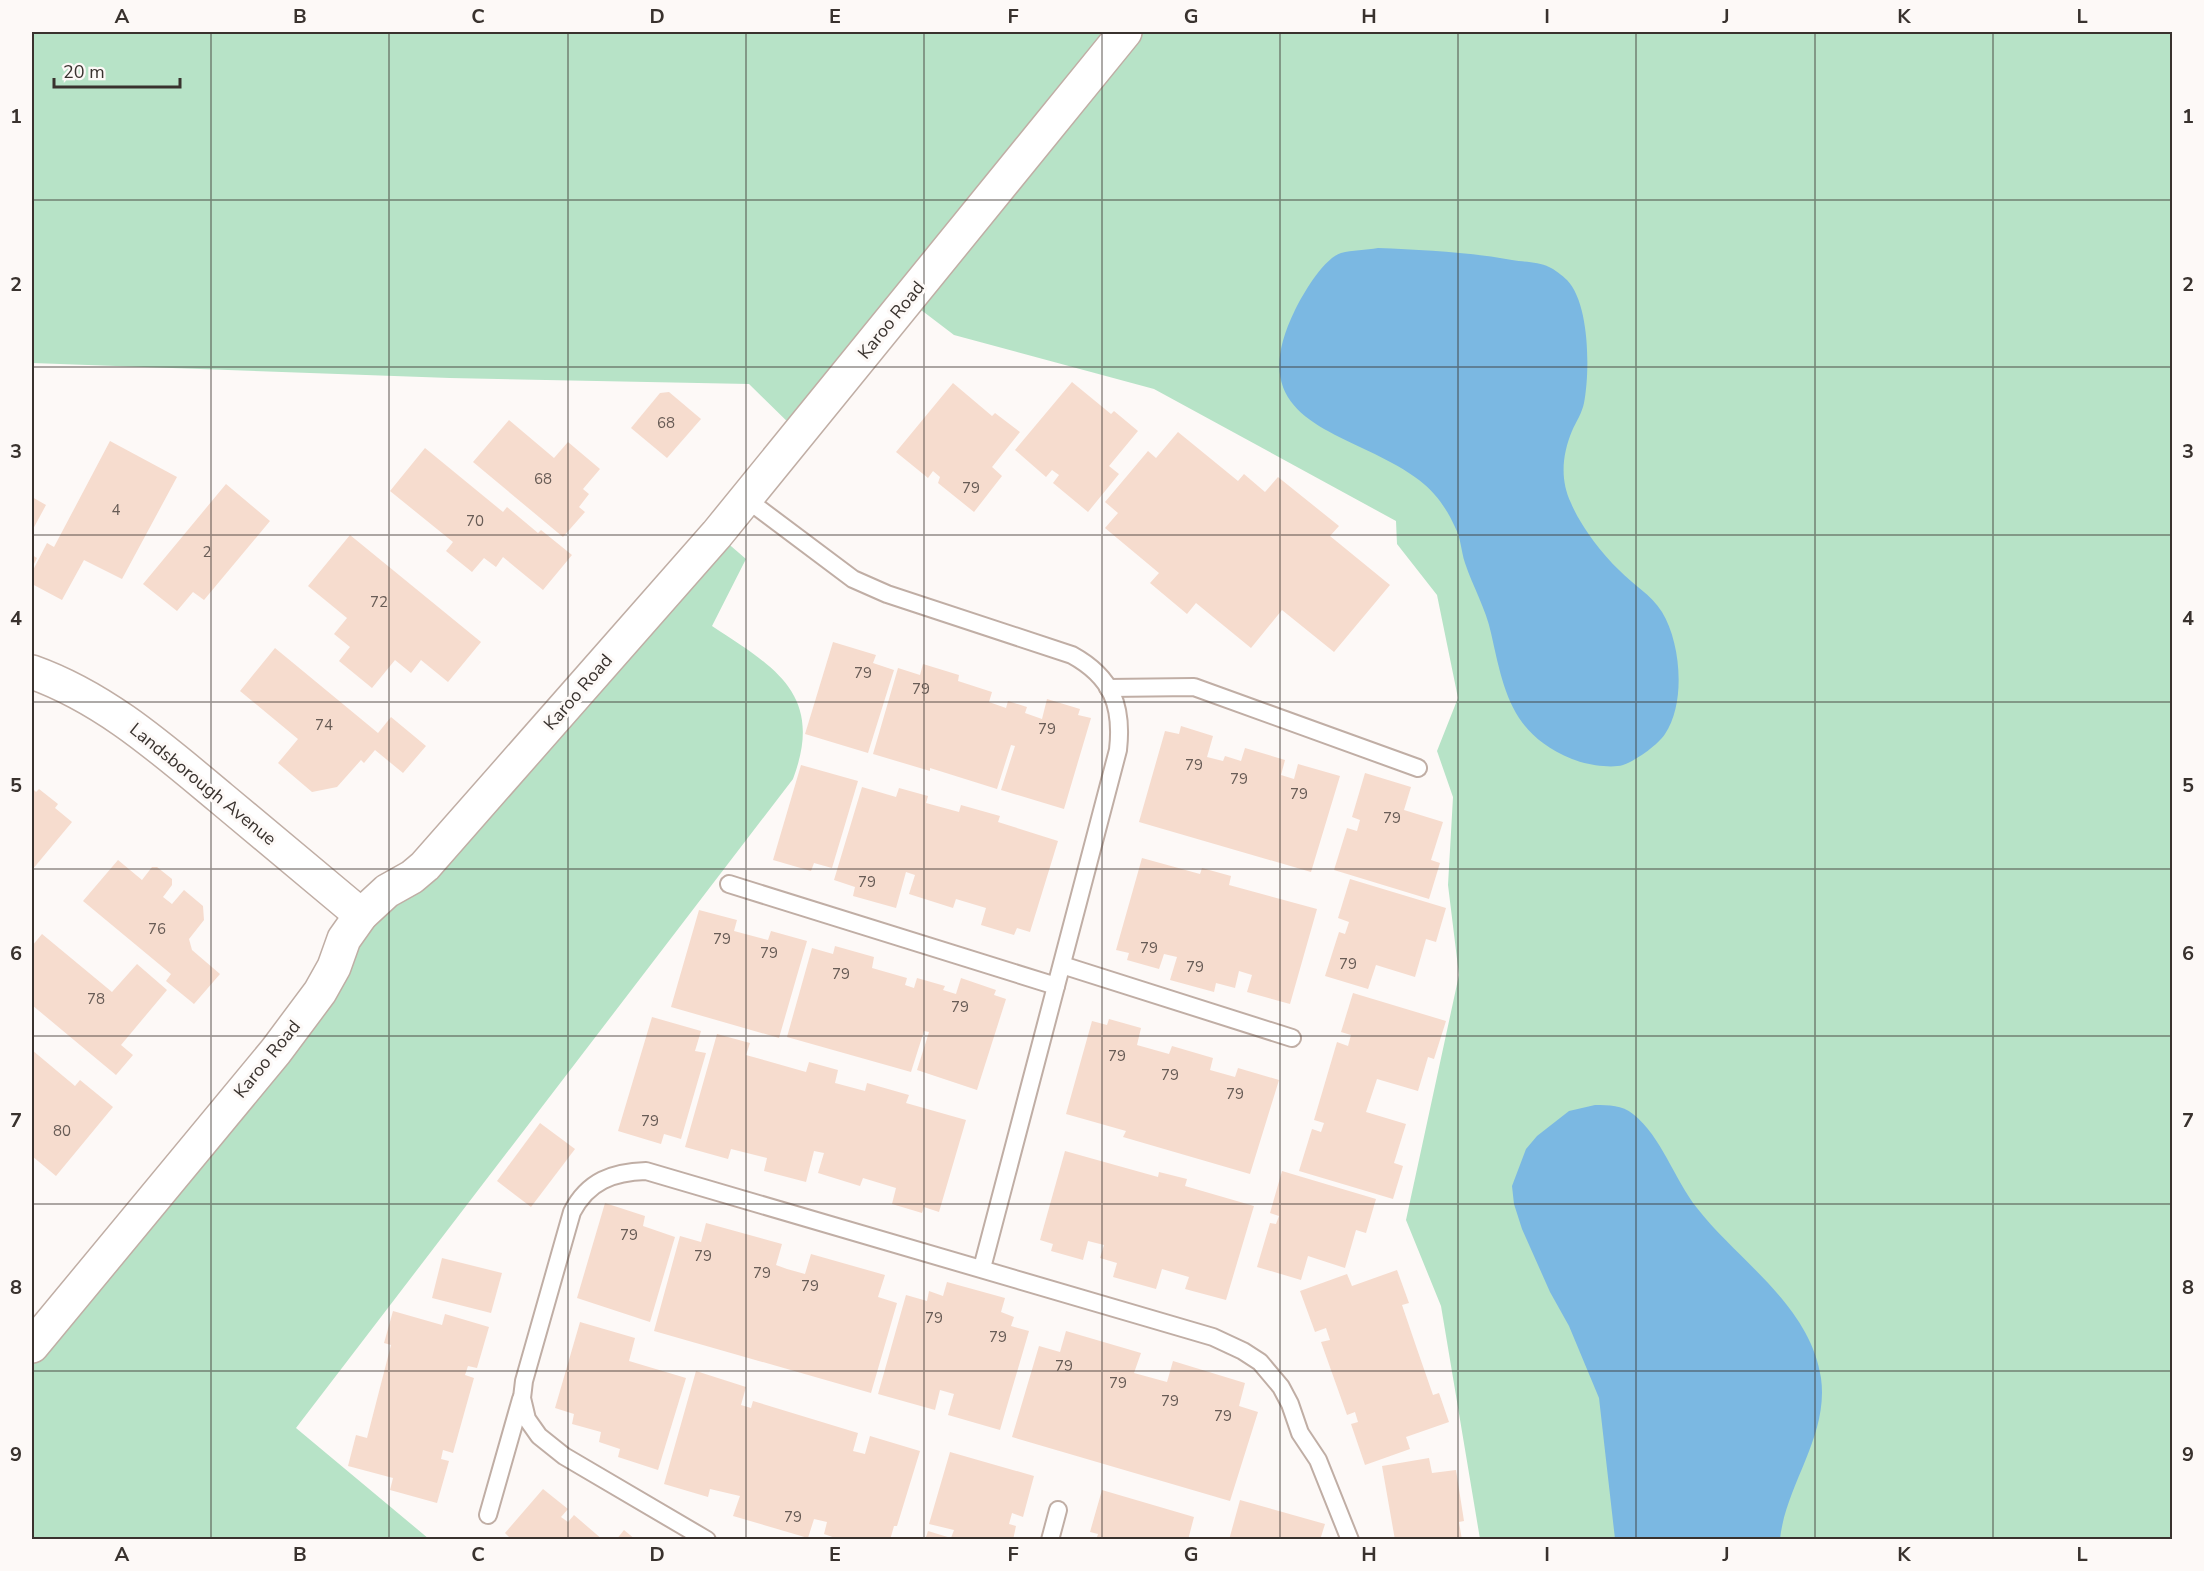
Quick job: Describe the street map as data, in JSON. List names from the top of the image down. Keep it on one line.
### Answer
{"streets":{"street":["Karoo Road","Landsborough Avenue"]},"crossings":[["Karoo Road","Landsborough Avenue"]],"house_numbers":["68","68","79","4","70","2","72","79","79","74","79","79","79","79","79","79","76","79","79","79","79","79","79","78","79","79","79","79","79","80","79","79","79","79","79","79","79","79","79","79","79"],"scale_bar":"20 m","grid":{"columns":["A","B","C","D","E","F","G","H","I","J","K","L"],"rows":["1","2","3","4","5","6","7","8","9"]}}
